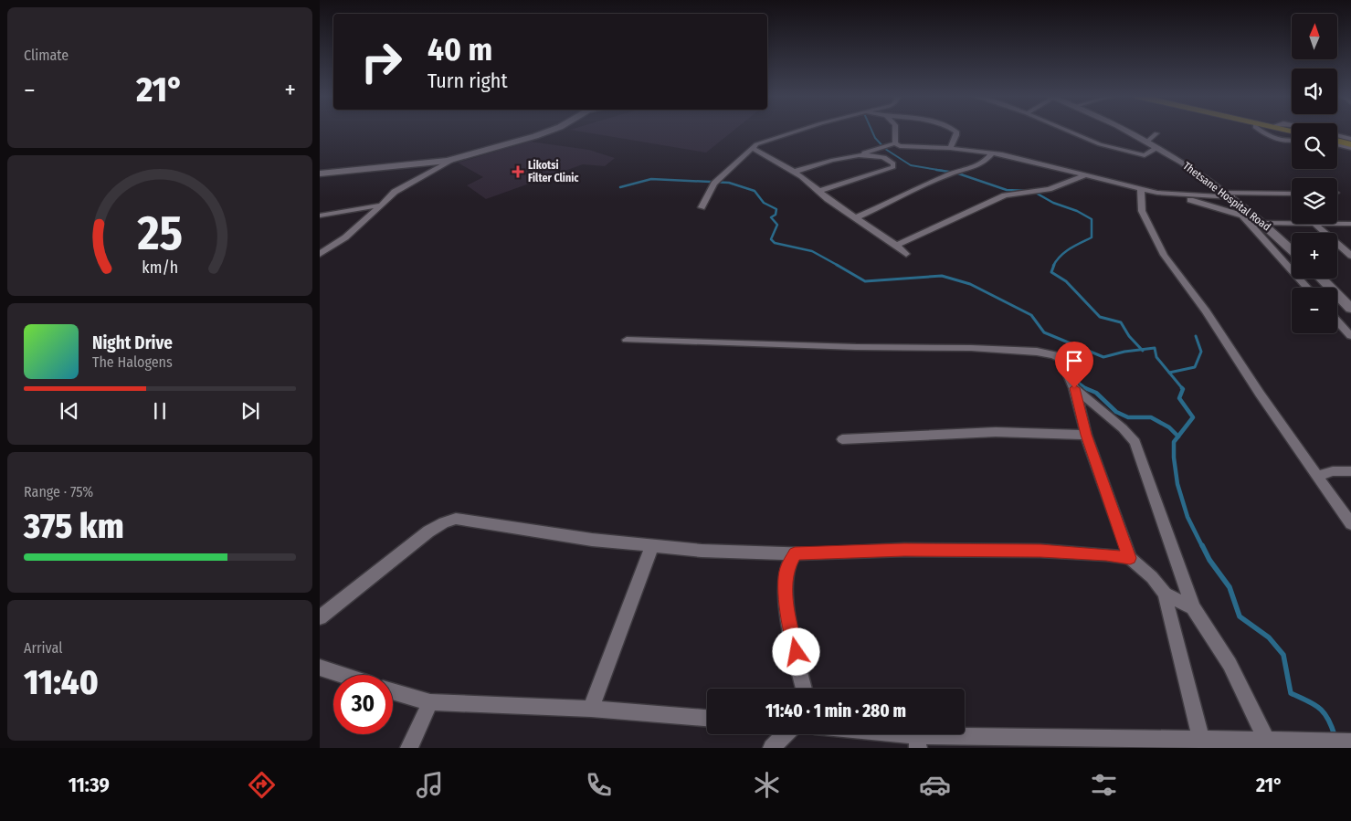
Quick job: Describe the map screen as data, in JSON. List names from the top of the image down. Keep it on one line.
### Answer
{"streets":{"main road":["Thetsane Hospital Road"]},"places":{"health":["Likotsi Filter Clinic"]},"north":"top","page":{"tile":["Climate",["Range · 75%","375 km"],["Arrival","11:40"]],"map_buttons":["+","−"],"turn":["40 m","Turn right"],"heat":["−","21°","+"],"song":["Night Drive","The Halogens"],"limit":"30","trip":"11:40 · 1 min · 280 m","tabs":["11:39","21°"],"gauge":["25","km/h"]}}
